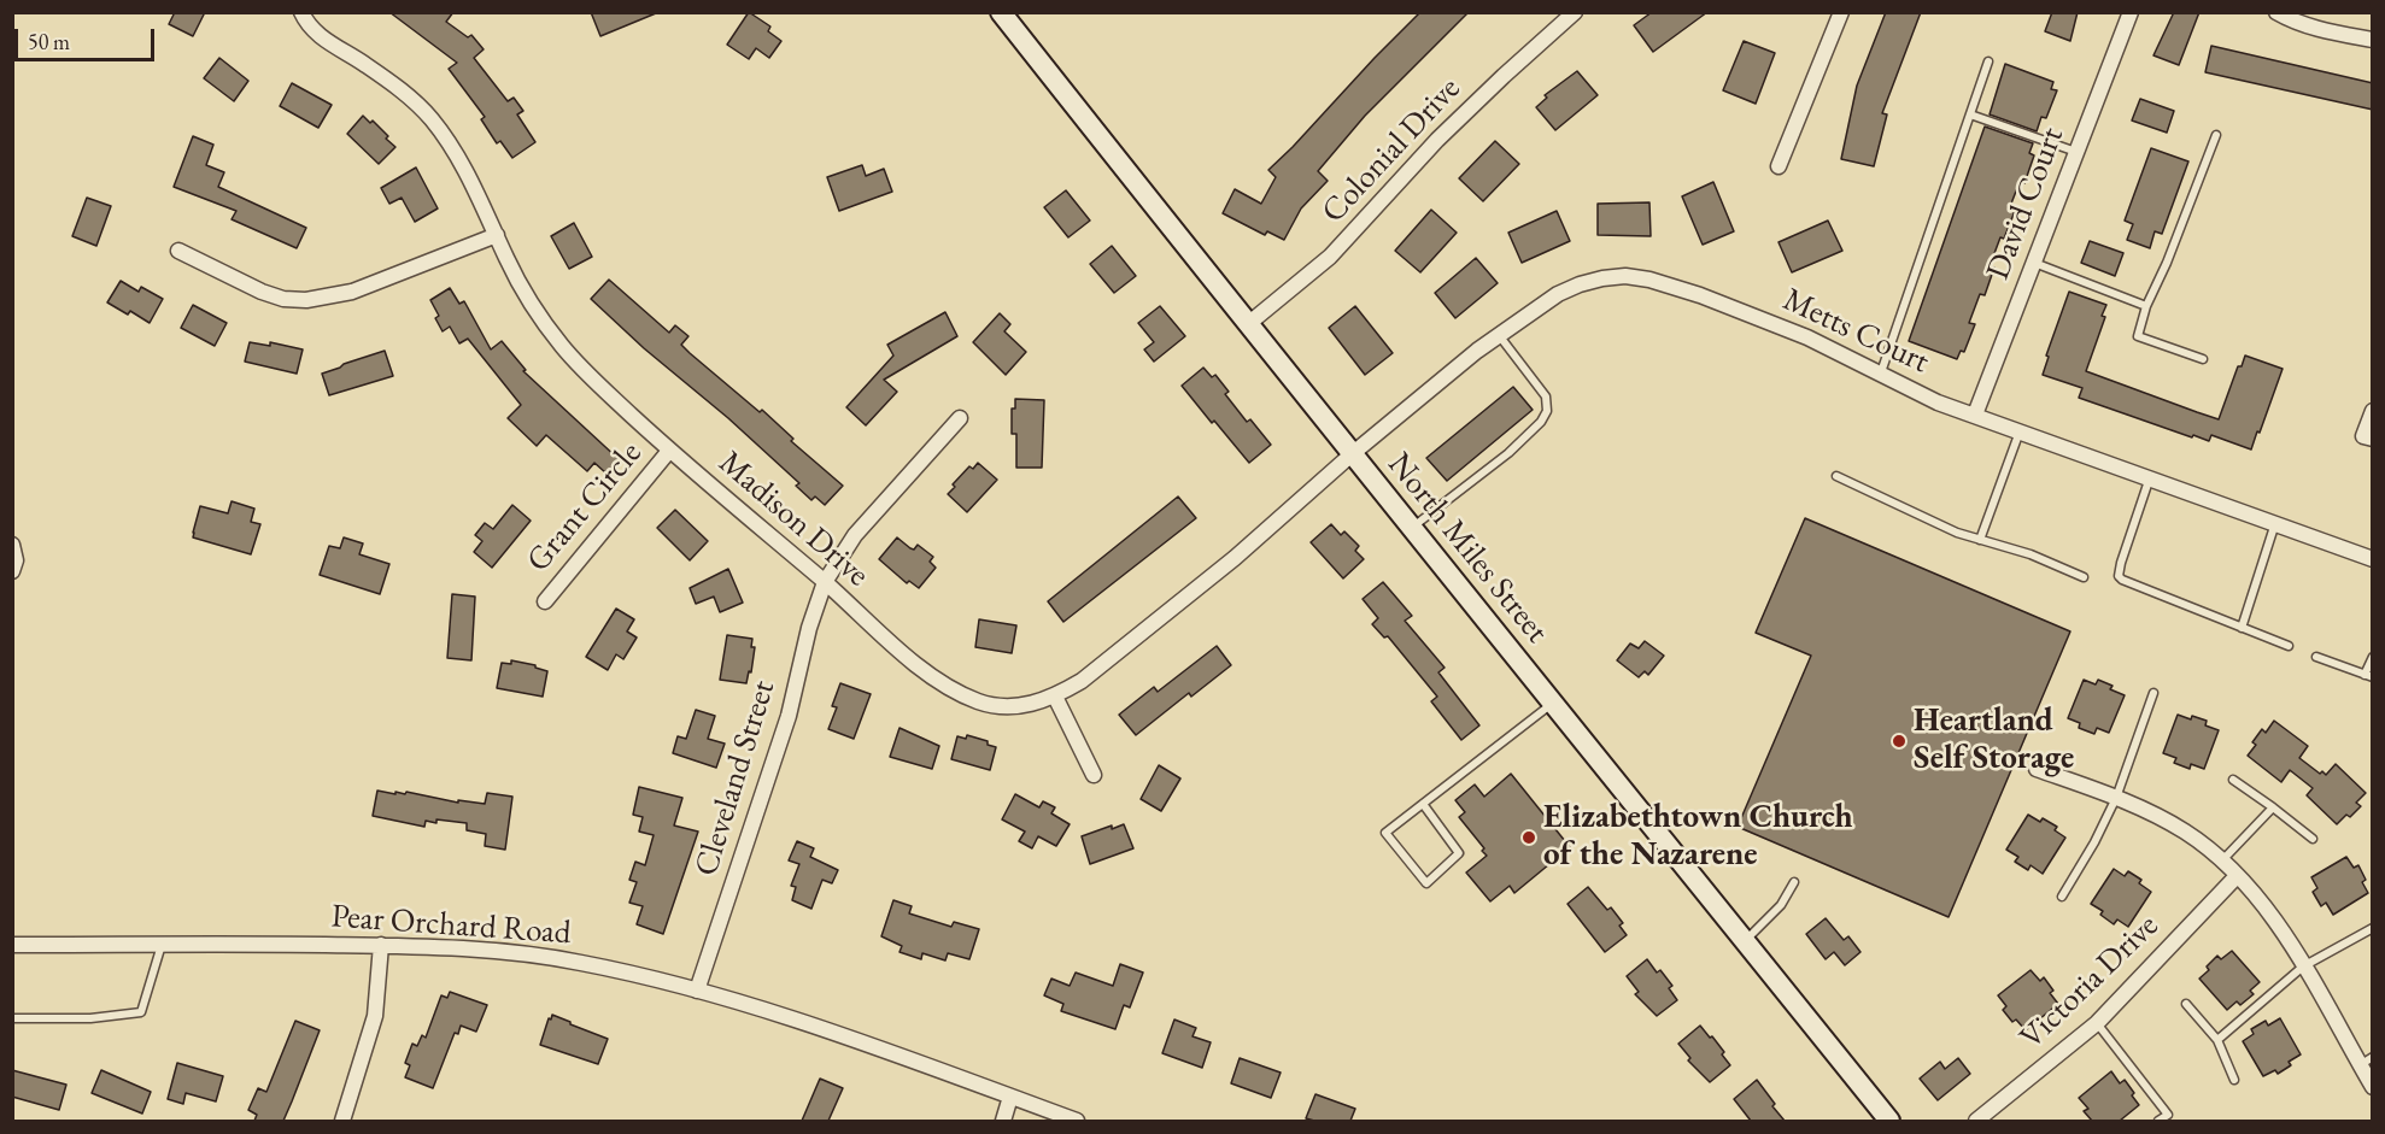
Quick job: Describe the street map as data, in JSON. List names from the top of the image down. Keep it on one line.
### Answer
{"streets":{"main road":["North Miles Street"],"street":["Colonial Drive","David Court","Metts Court","Grant Circle","Madison Drive","Cleveland Street","Pear Orchard Road","Victoria Drive"]},"crossings":[["Colonial Drive","North Miles Street"],["David Court","Metts Court"],["Metts Court","Madison Drive"],["Metts Court","North Miles Street"],["Grant Circle","Madison Drive"],["Madison Drive","North Miles Street"],["Madison Drive","Cleveland Street"],["Cleveland Street","Pear Orchard Road"]],"places":["Heartland Self Storage","Elizabethtown Church of the Nazarene"],"scale_bar":"50 m"}
